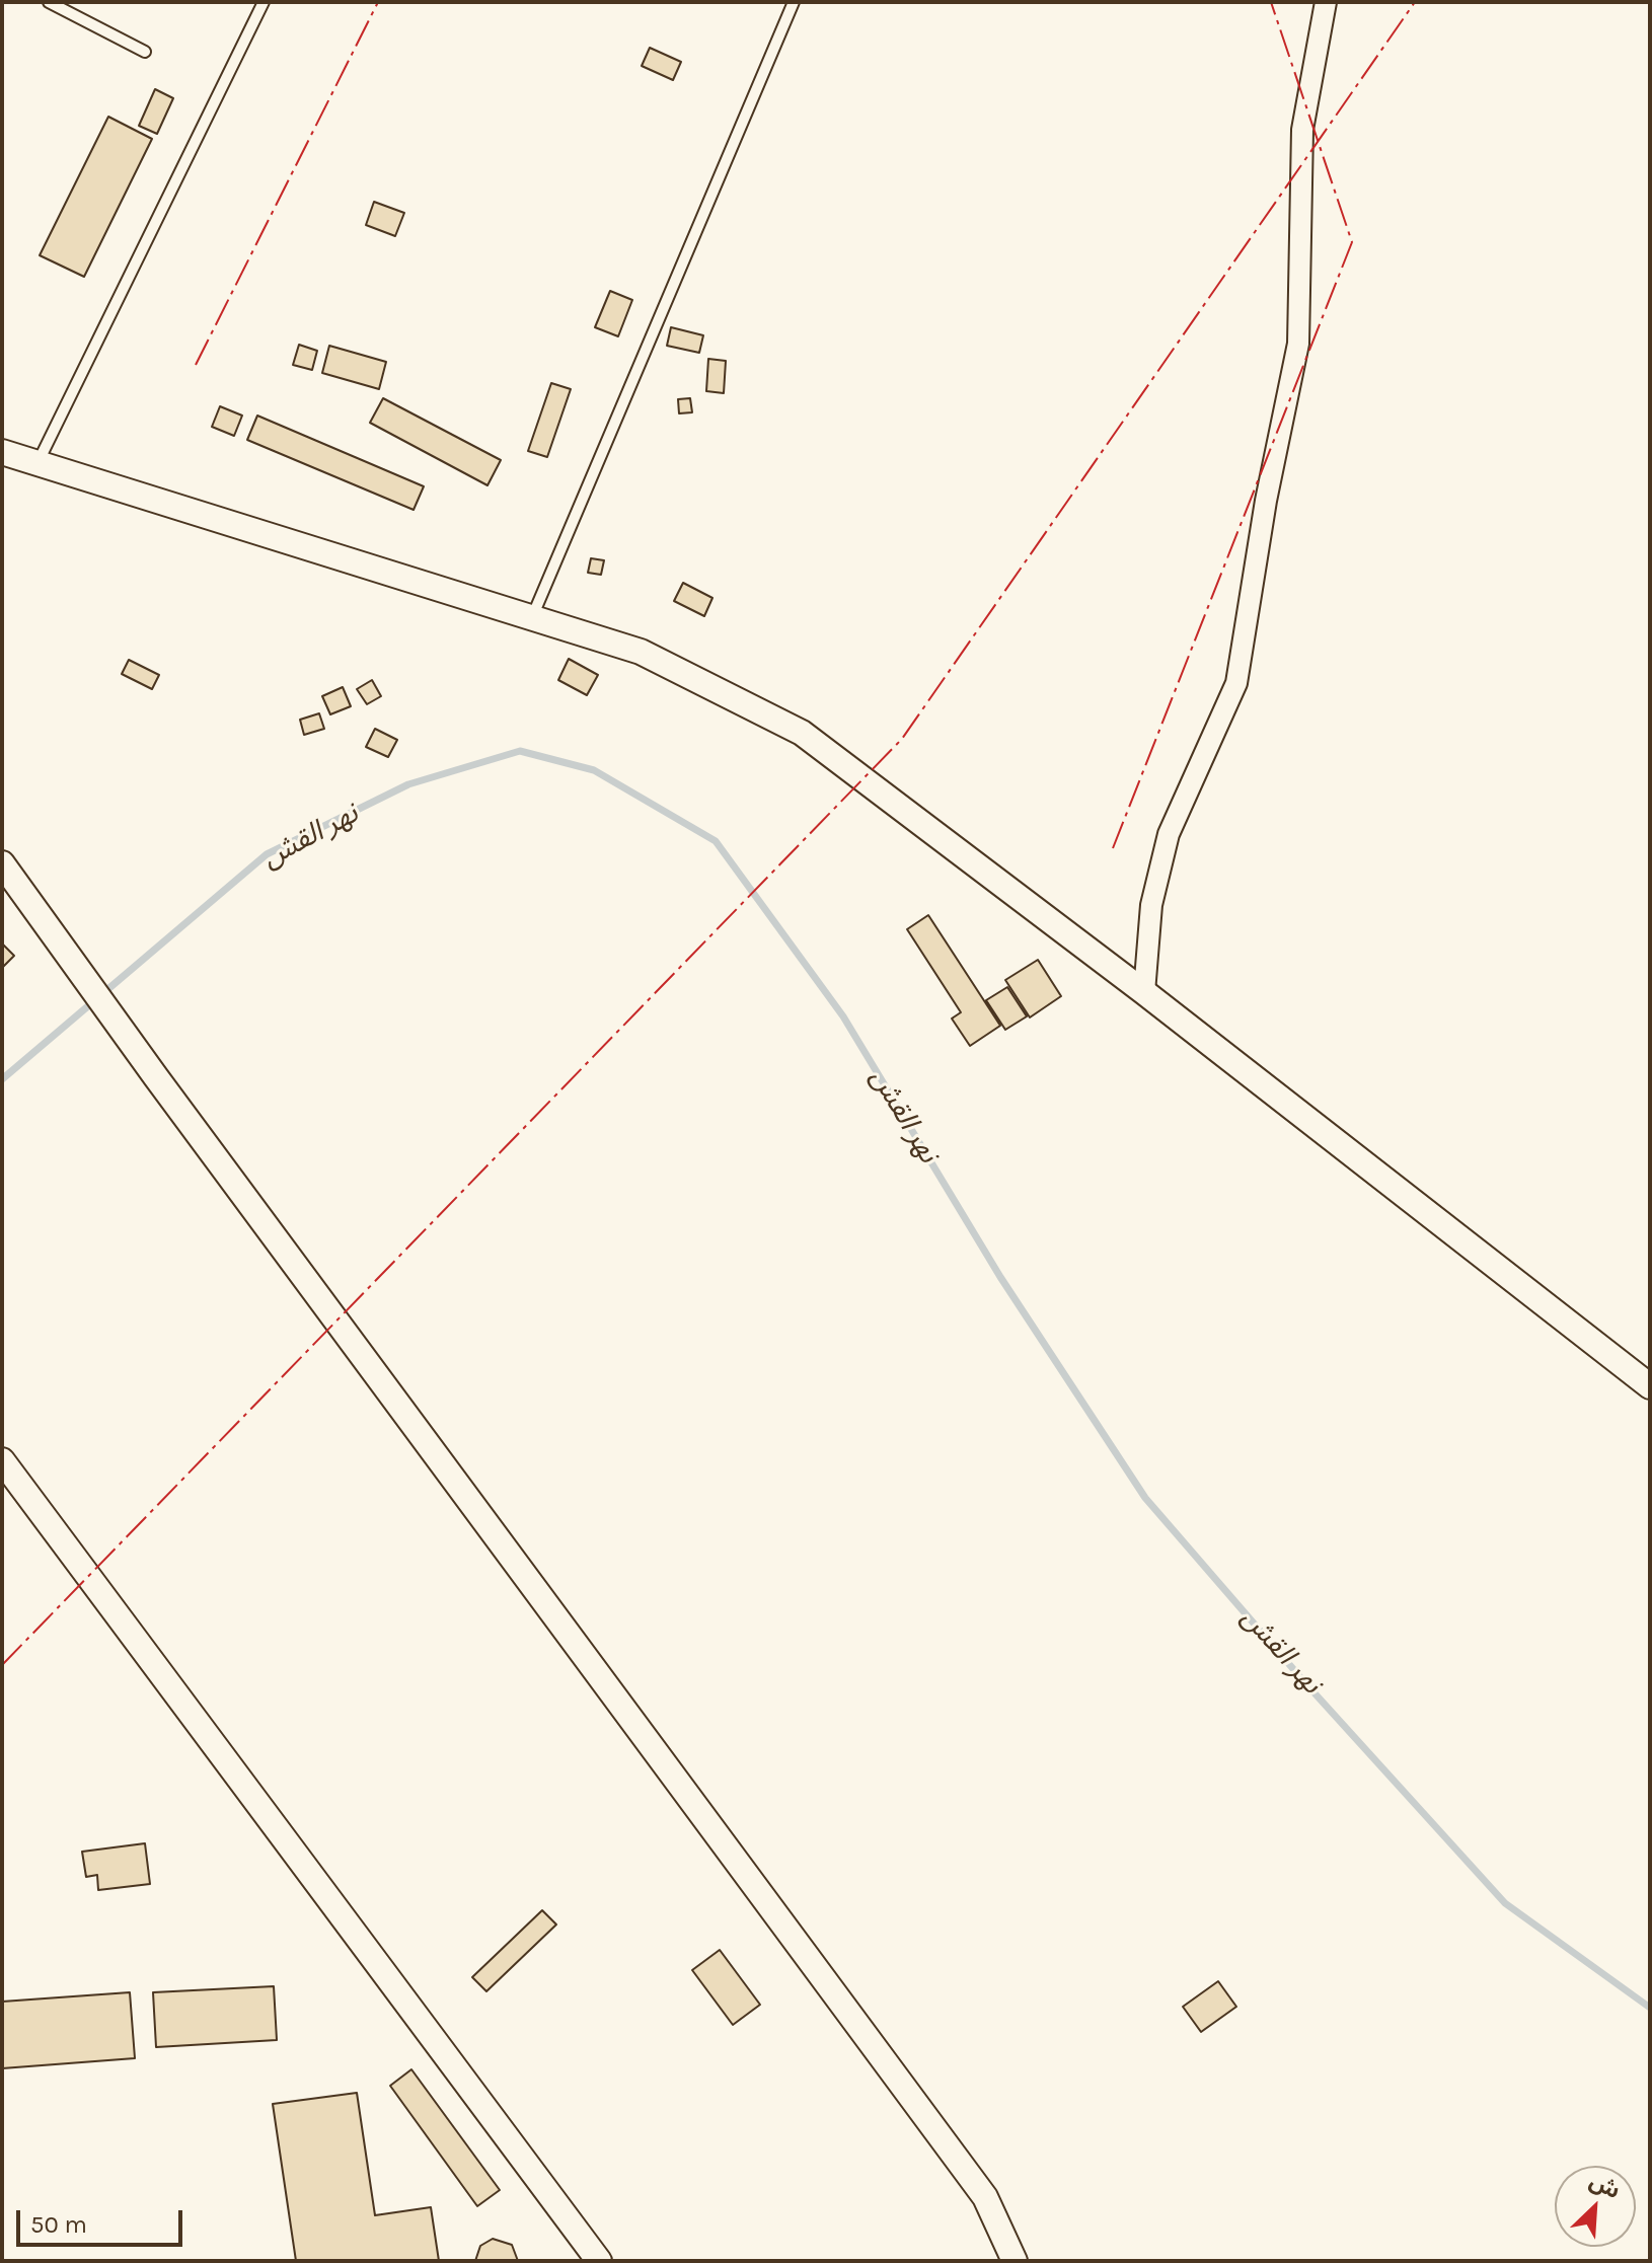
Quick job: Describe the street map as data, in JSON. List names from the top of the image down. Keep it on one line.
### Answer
{"water":["نهر القش"],"scale_bar":"50 m","north":"top right"}
